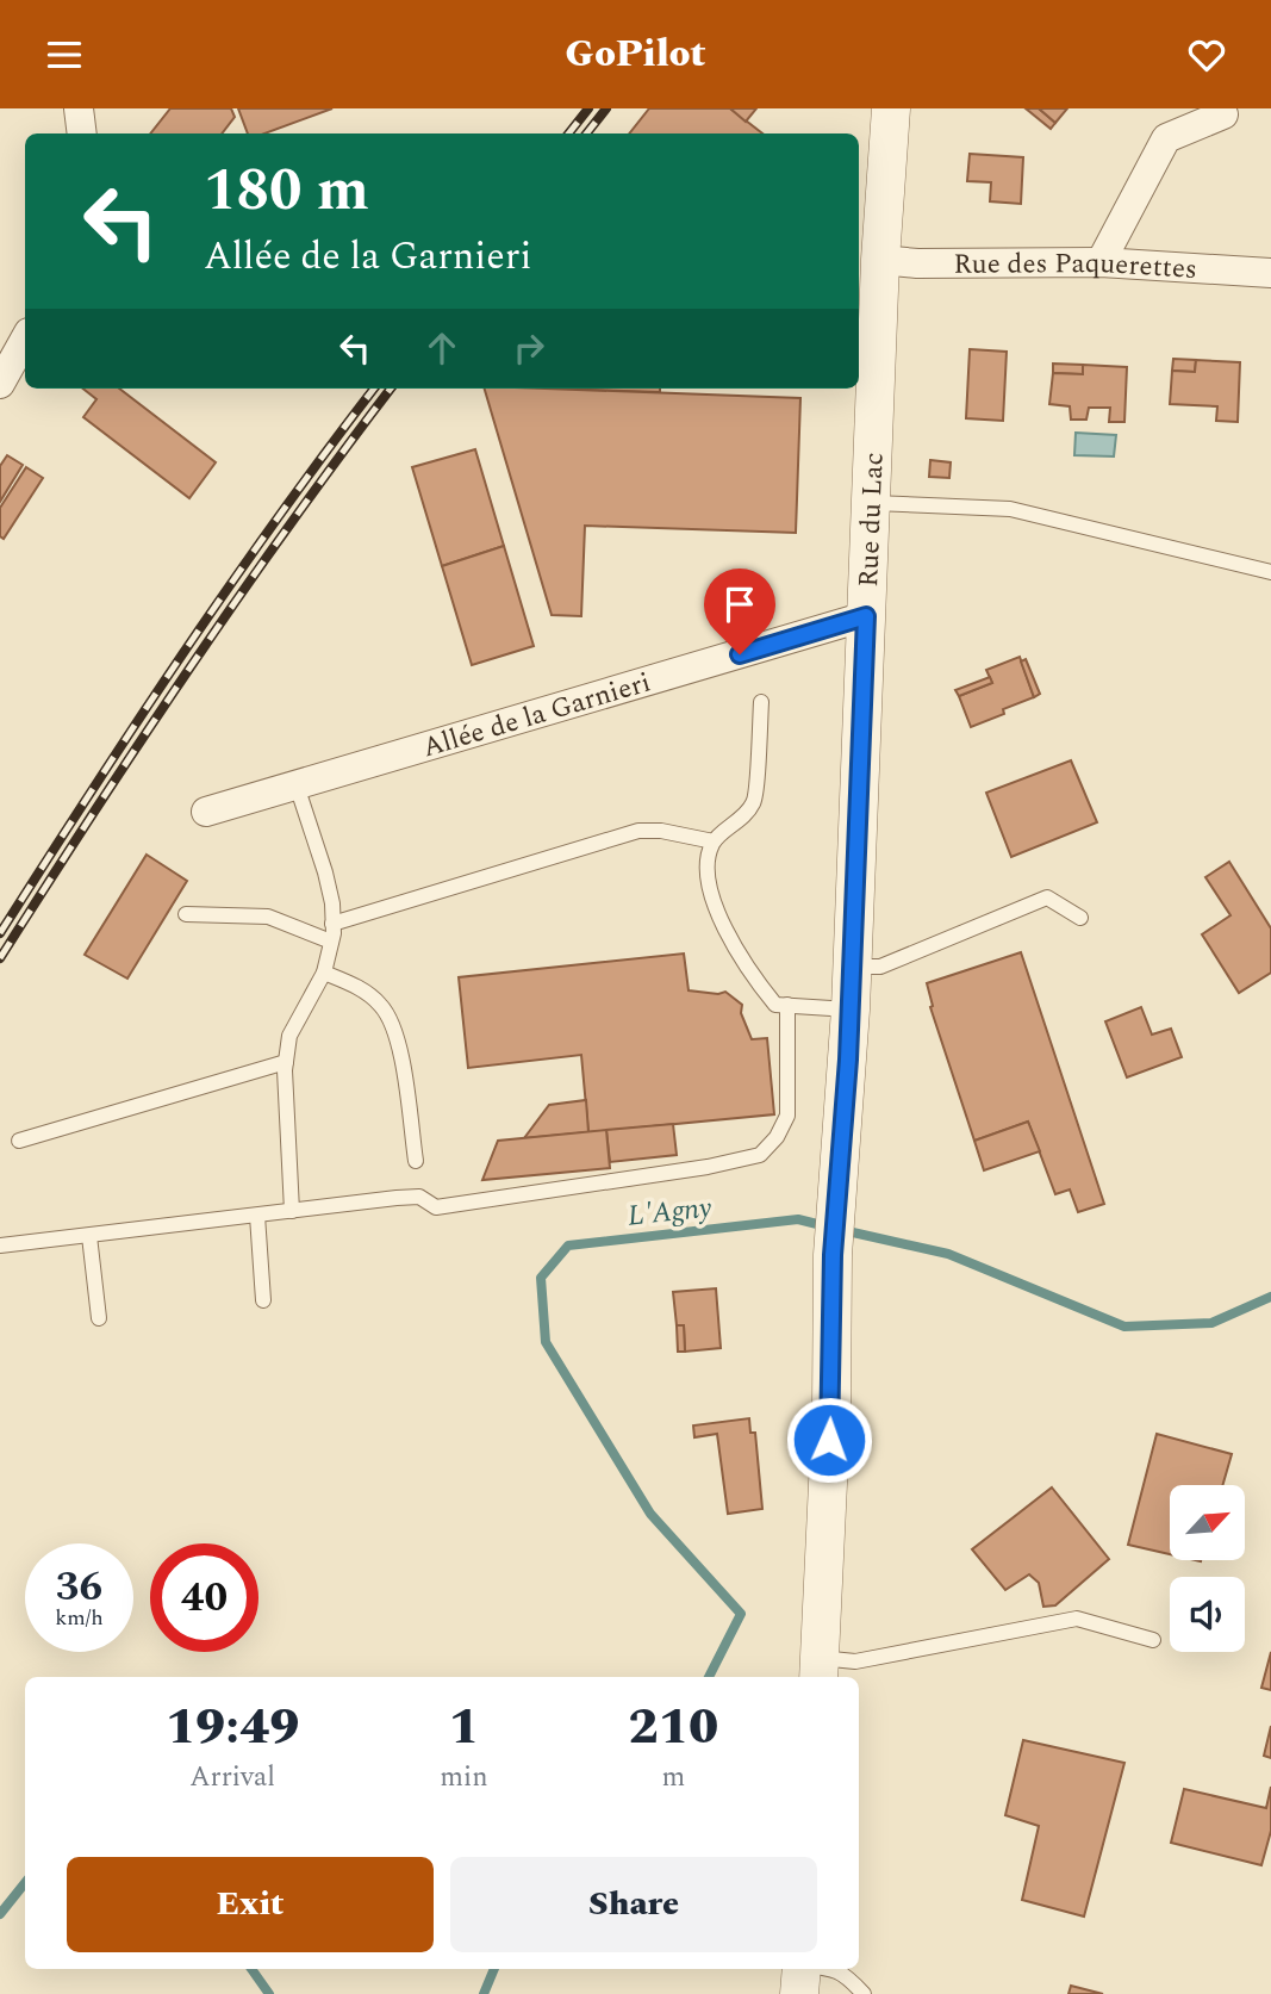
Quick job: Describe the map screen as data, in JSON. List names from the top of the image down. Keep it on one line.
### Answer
{"streets":{"street":["Rue des Paquerettes","Rue du Lac","Allée de la Garnieri"]},"crossings":[["Rue des Paquerettes","Rue du Lac"],["Rue du Lac","Allée de la Garnieri"]],"water":["L'Agny"],"north":"top right","page":{"header":"GoPilot","turn":["180 m","Allée de la Garnieri"],"speed":"36 km/h","limit":"40","eta":["19:49","Arrival","1","min","210","m"],"buttons":["Exit","Share"]}}
